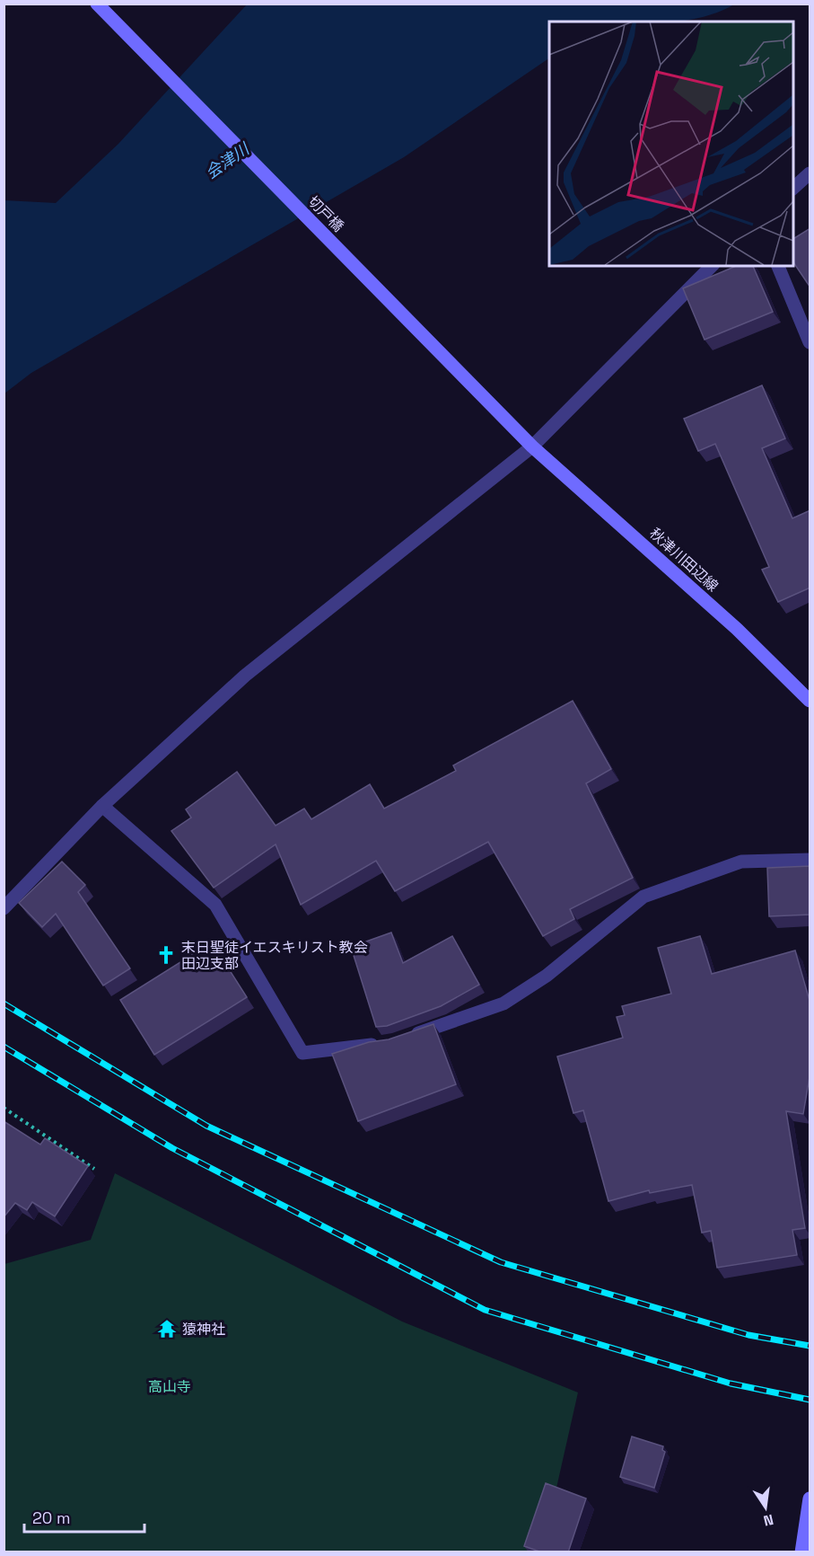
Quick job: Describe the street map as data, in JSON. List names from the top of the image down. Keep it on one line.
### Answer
{"streets":{"main road":["切戸橋","秋津川田辺線"]},"crossings":[["切戸橋","秋津川田辺線"]],"water":["会津川"],"parks":["高山寺"],"places":{"church":["末日聖徒イエスキリスト教会 田辺支部"],"temple":["猿神社"]},"scale_bar":"20 m","north":"bottom"}
